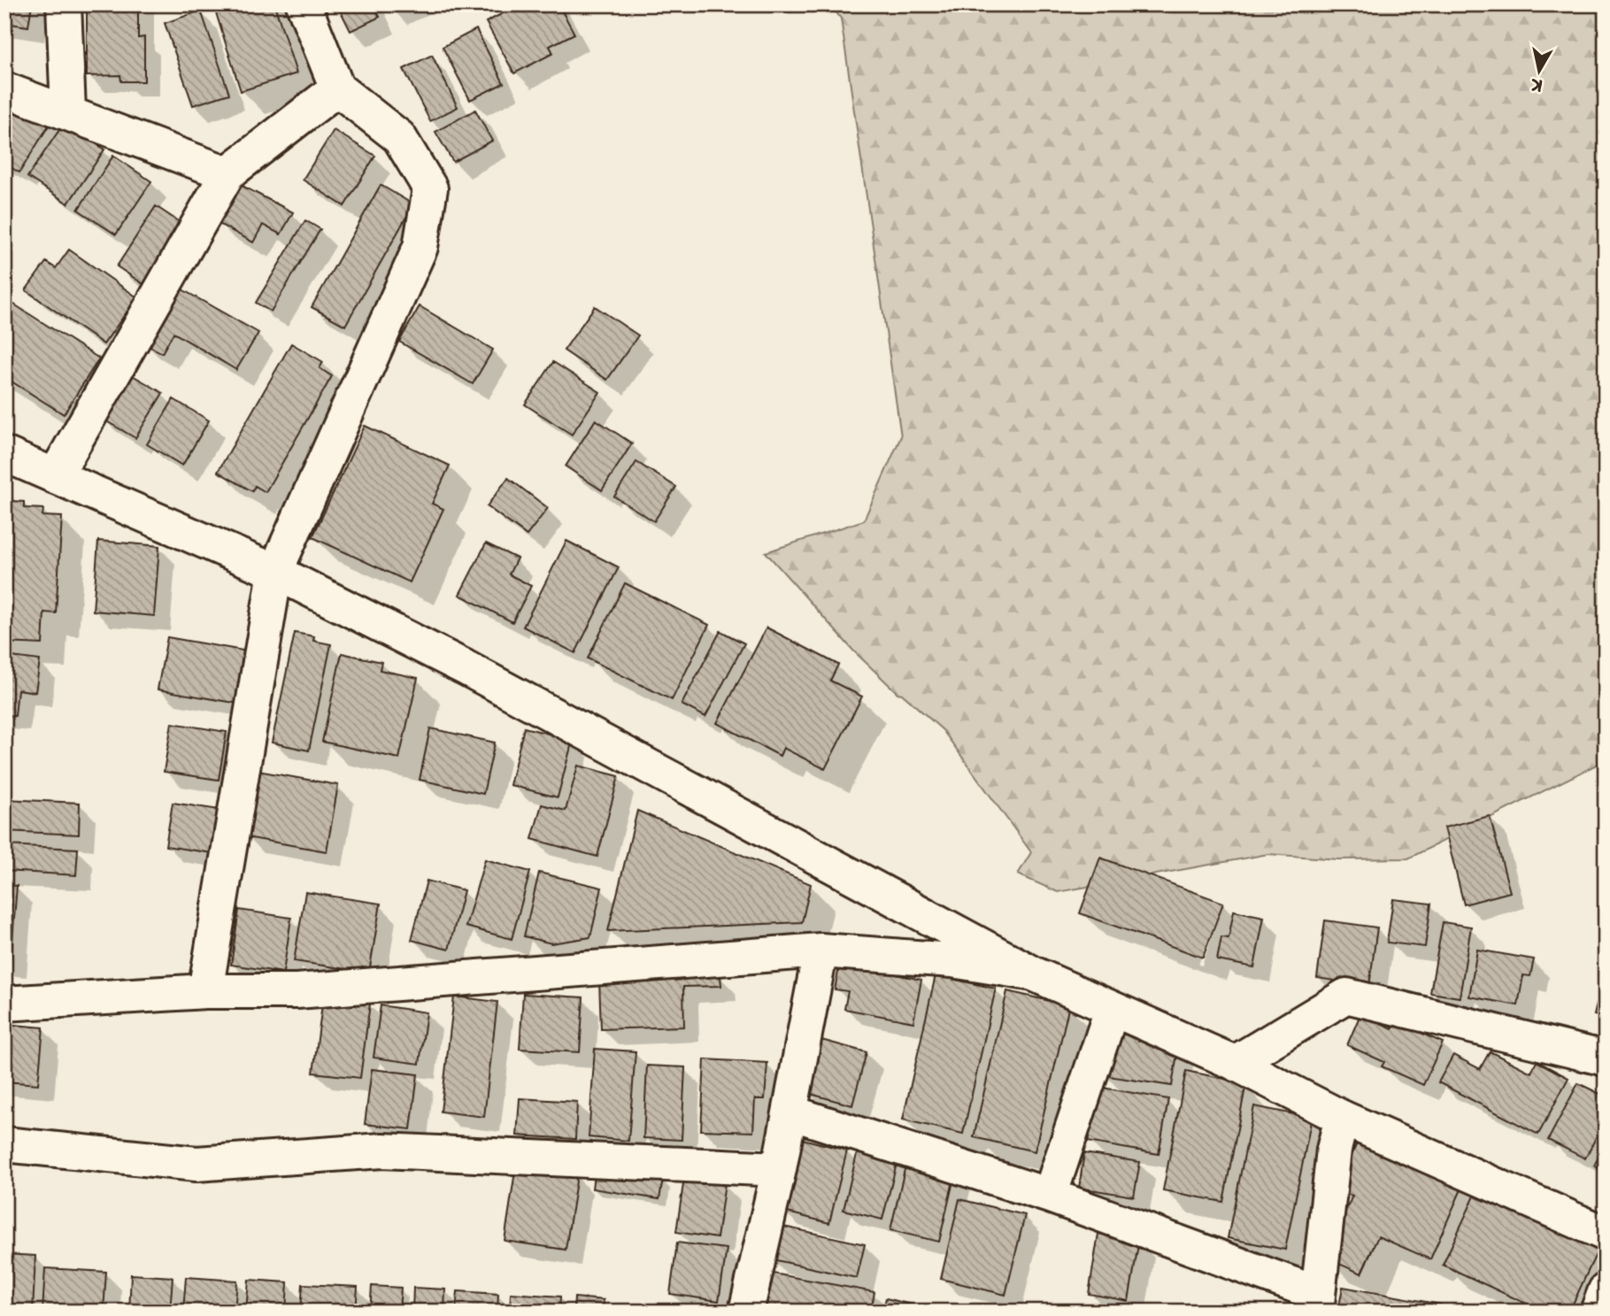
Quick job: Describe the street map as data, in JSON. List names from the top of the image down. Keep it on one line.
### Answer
{"north":"bottom"}
